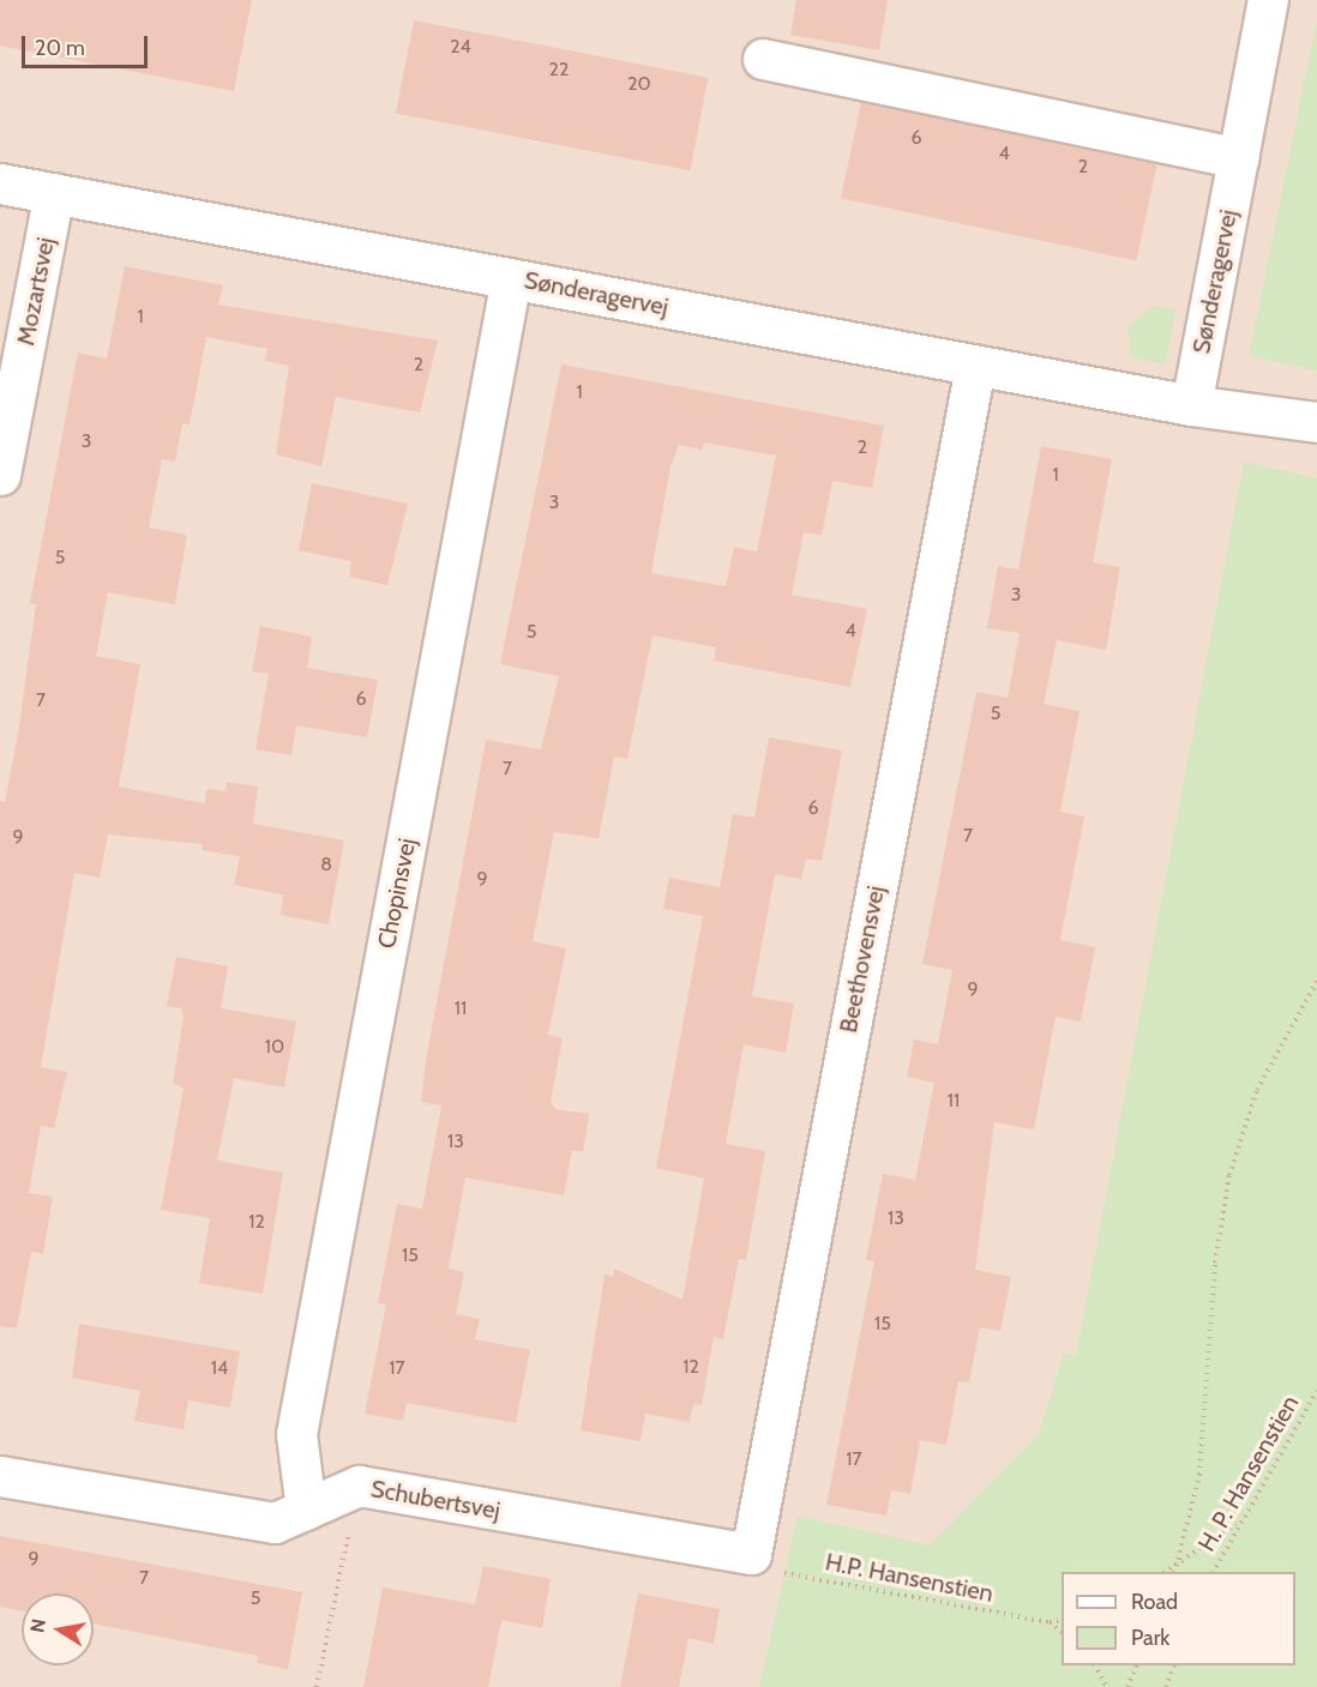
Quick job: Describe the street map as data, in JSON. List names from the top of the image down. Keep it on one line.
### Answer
{"streets":{"street":["Sønderagervej","Mozartsvej","Chopinsvej","Beethovensvej","Schubertsvej"],"path":["H. P. Hansenstien","H.P. Hansenstien"]},"crossings":[["Sønderagervej","Mozartsvej"],["Sønderagervej","Chopinsvej"],["Sønderagervej","Beethovensvej"],["Chopinsvej","Schubertsvej"],["Beethovensvej","Schubertsvej"],["Beethovensvej","H.P. Hansenstien"],["Schubertsvej","H.P. Hansenstien"]],"house_numbers":["24","22","20","6","4","2","1","2","1","3","2","1","3","5","3","4","5","6","7","5","7","6","7","9","8","9","9","11","10","11","13","13","12","15","15","12","14","17","17","9","7","5"],"legend":["Road","Park"],"scale_bar":"20 m","north":"left"}
